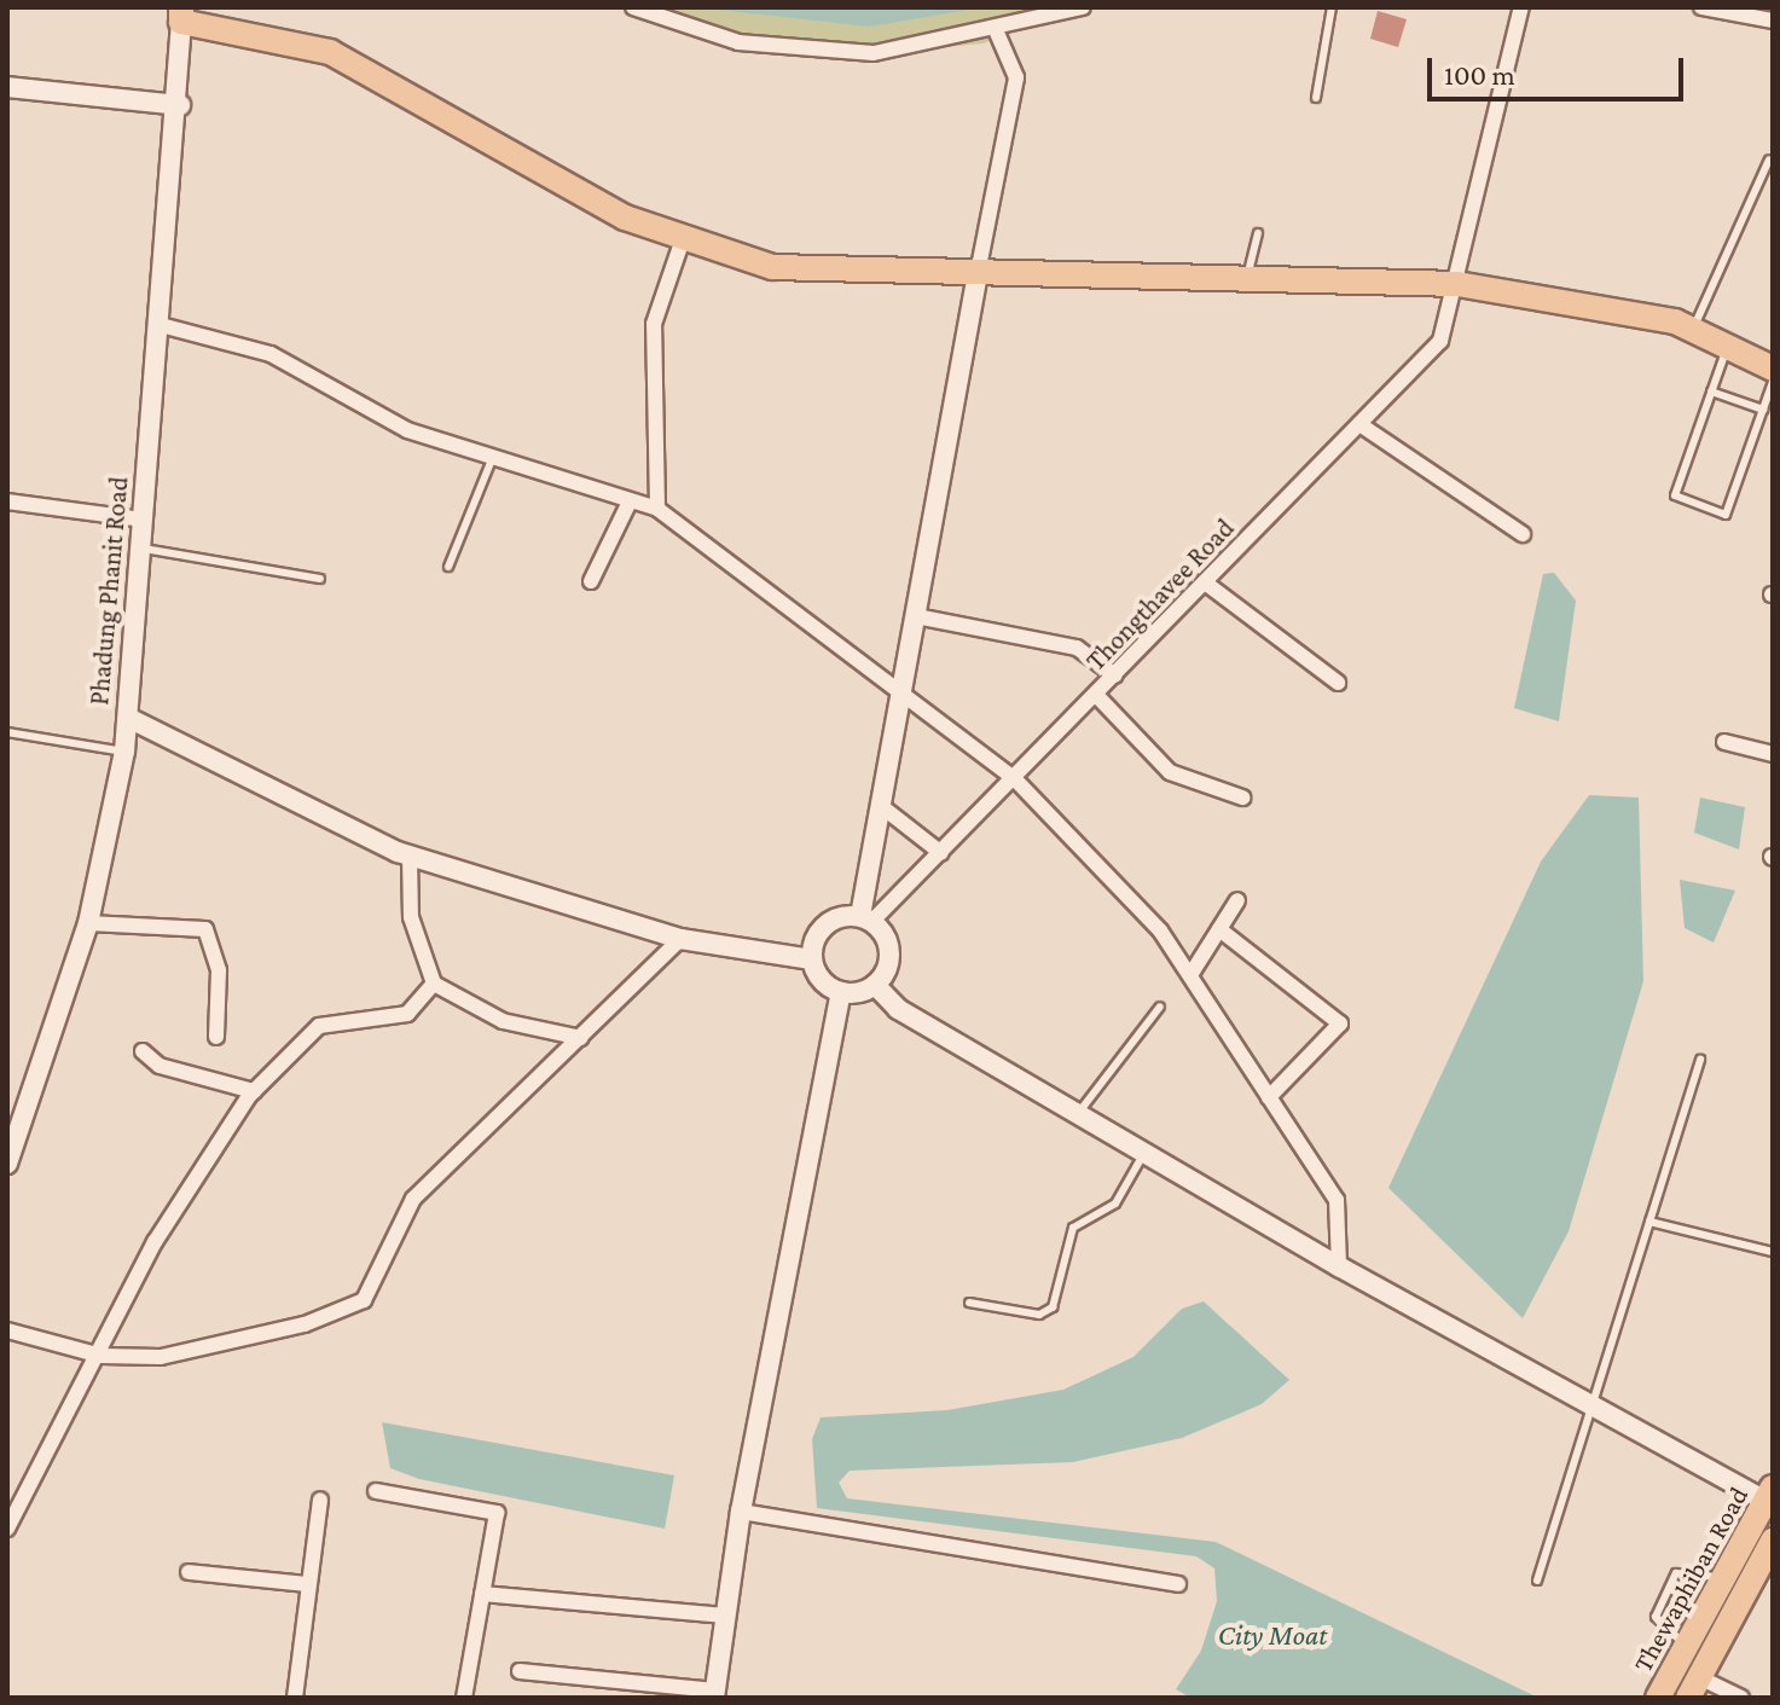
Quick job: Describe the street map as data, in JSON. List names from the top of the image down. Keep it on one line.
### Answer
{"streets":{"main road":["Thewaphiban Road"],"street":["Phadung Phanit Road","Thongthavee Road"]},"water":["City Moat"],"scale_bar":"100 m"}
